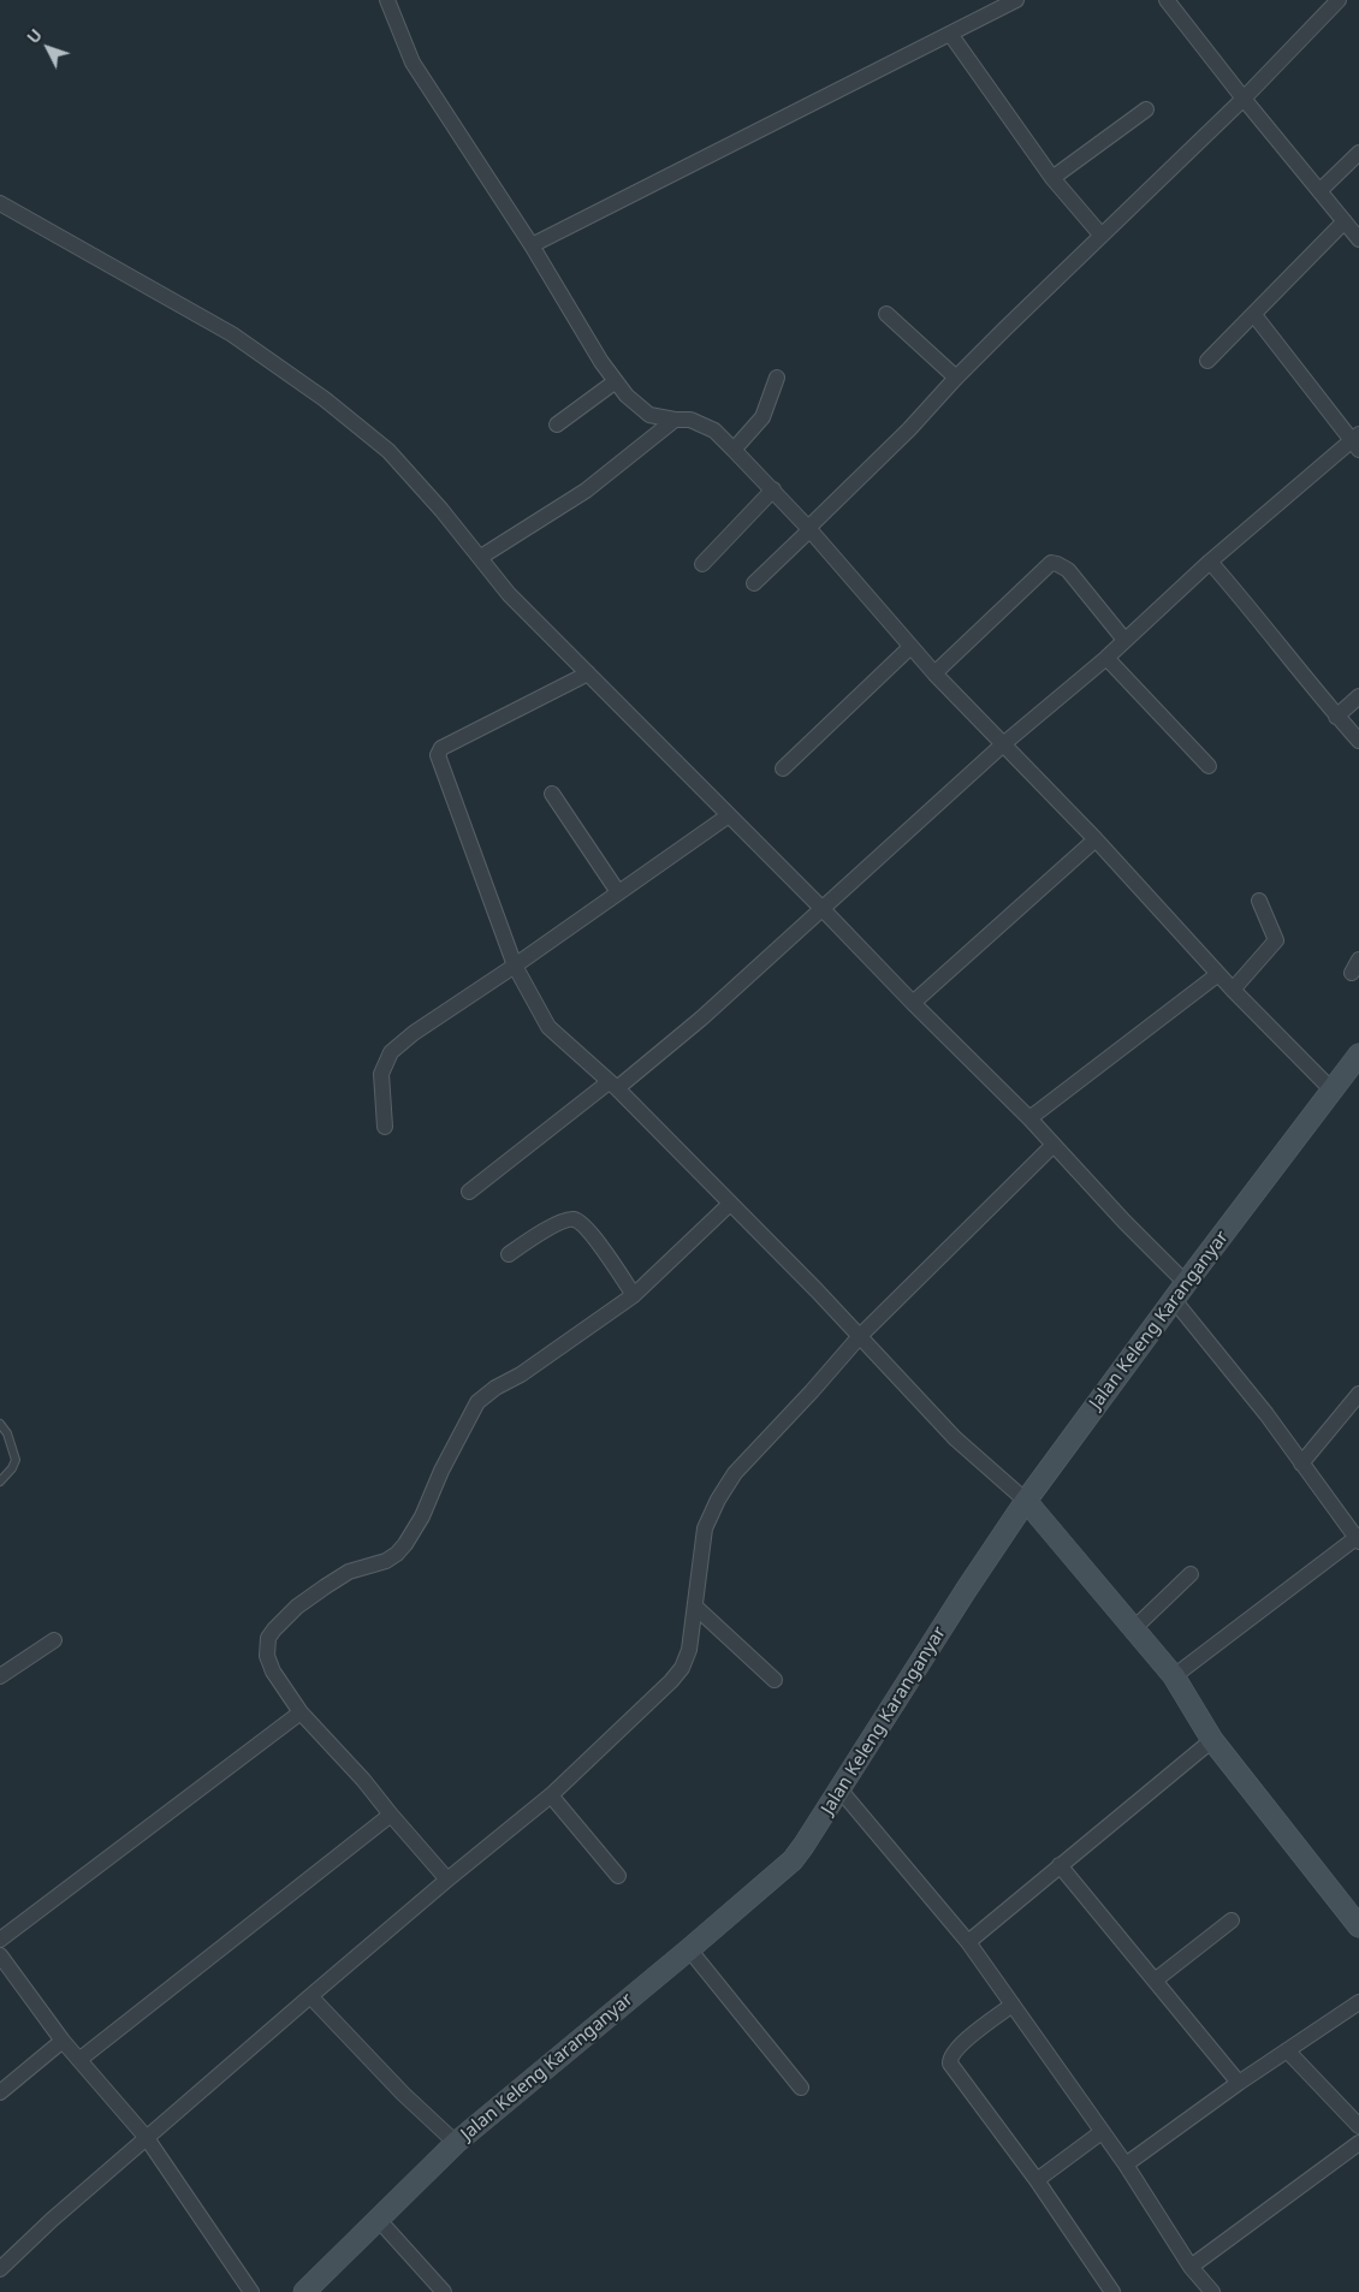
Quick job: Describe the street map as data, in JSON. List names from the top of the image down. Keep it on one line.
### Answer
{"streets":{"main road":["Jalan Keleng Karanganyar"]},"north":"top left"}
